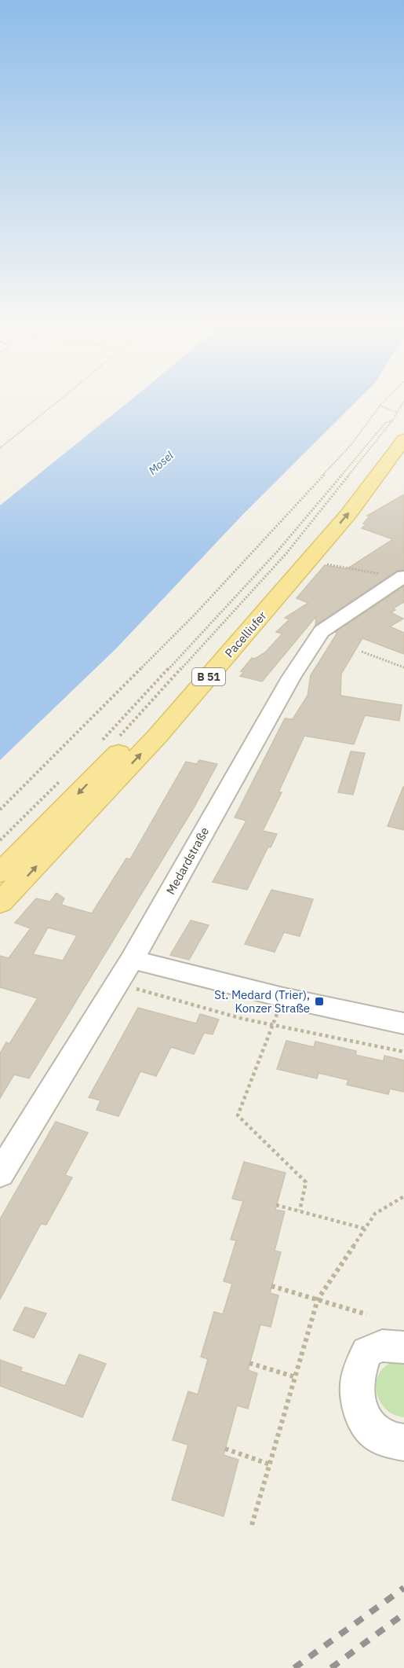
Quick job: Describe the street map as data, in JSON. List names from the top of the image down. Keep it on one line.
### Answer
{"streets":{"main road":["Pacelliufer","B 51"],"street":["Medardstraße"]},"water":["Mosel"],"places":{"transit":["St. Medard (Trier), Konzer Straße"]}}
